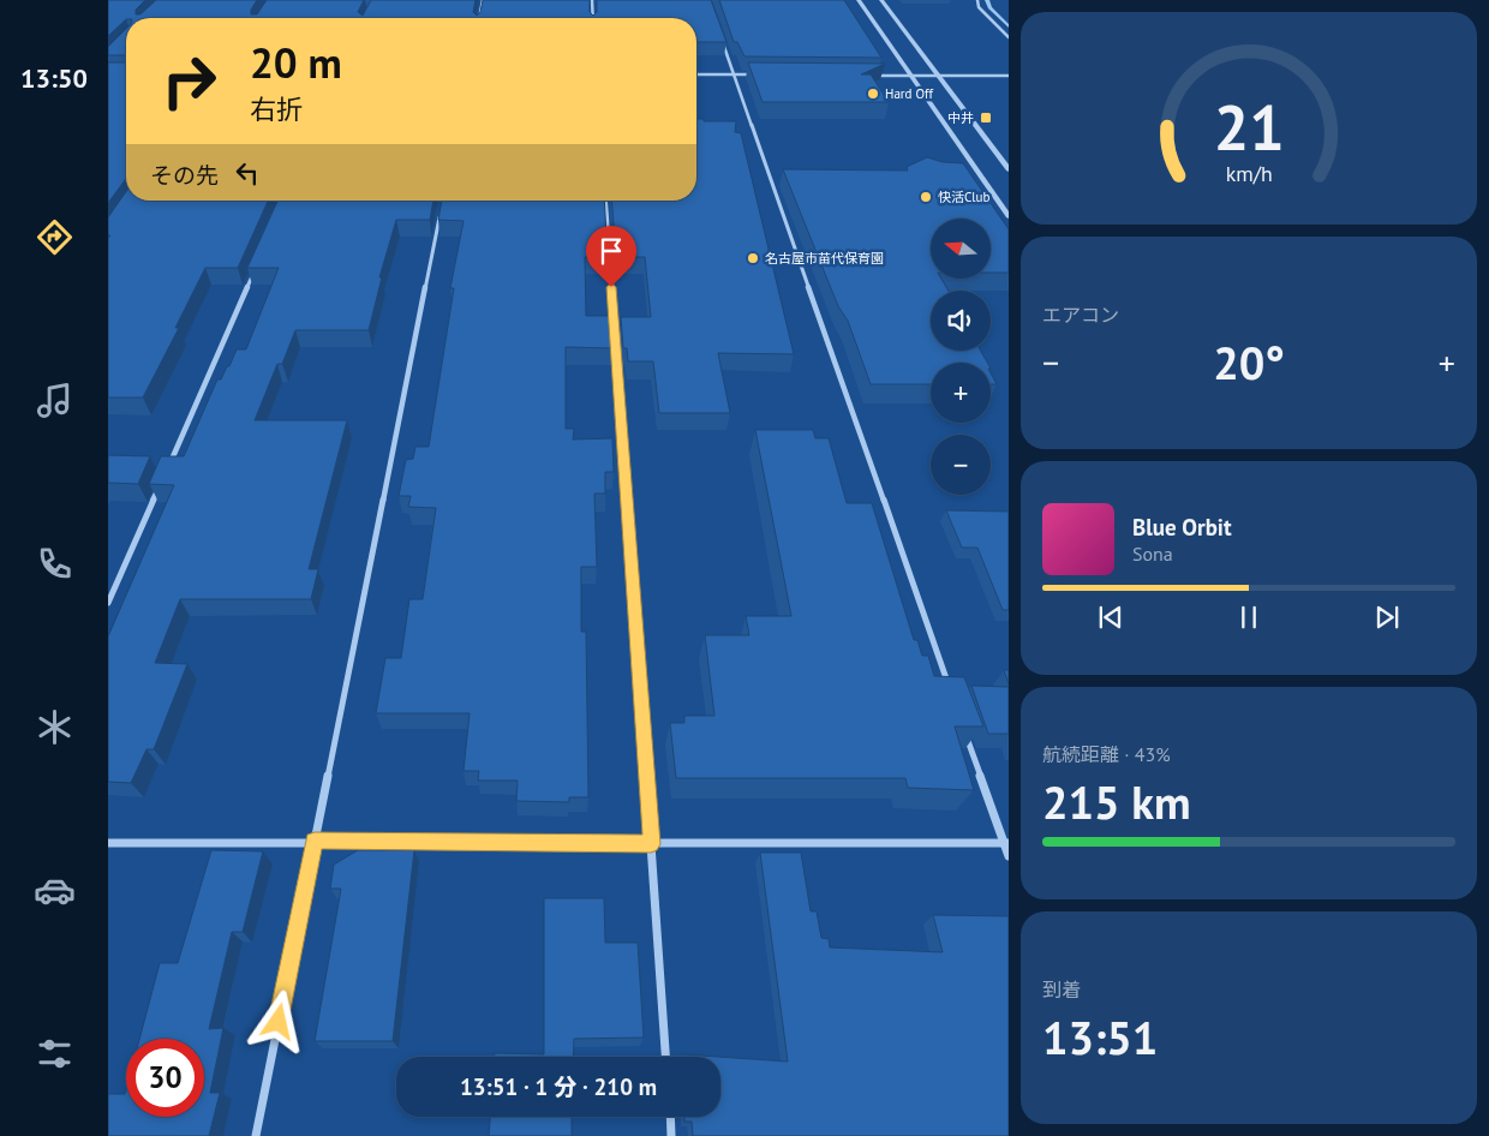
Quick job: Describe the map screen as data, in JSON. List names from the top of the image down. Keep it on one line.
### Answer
{"places":{"other":["Hard Off","快活Club","名古屋市苗代保育園"],"transit":["中井"]},"north":"left","page":{"tabs":"13:50","turn":["20 m","右折"],"then":"その先","map_buttons":["+","−"],"tile":["エアコン",["航続距離 · 43%","215 km"],["到着","13:51"]],"heat":["−","20°","+"],"song":["Blue Orbit","Sona"],"limit":"30","trip":"13:51 · 1 分 · 210 m","gauge":["21","km/h"]}}
